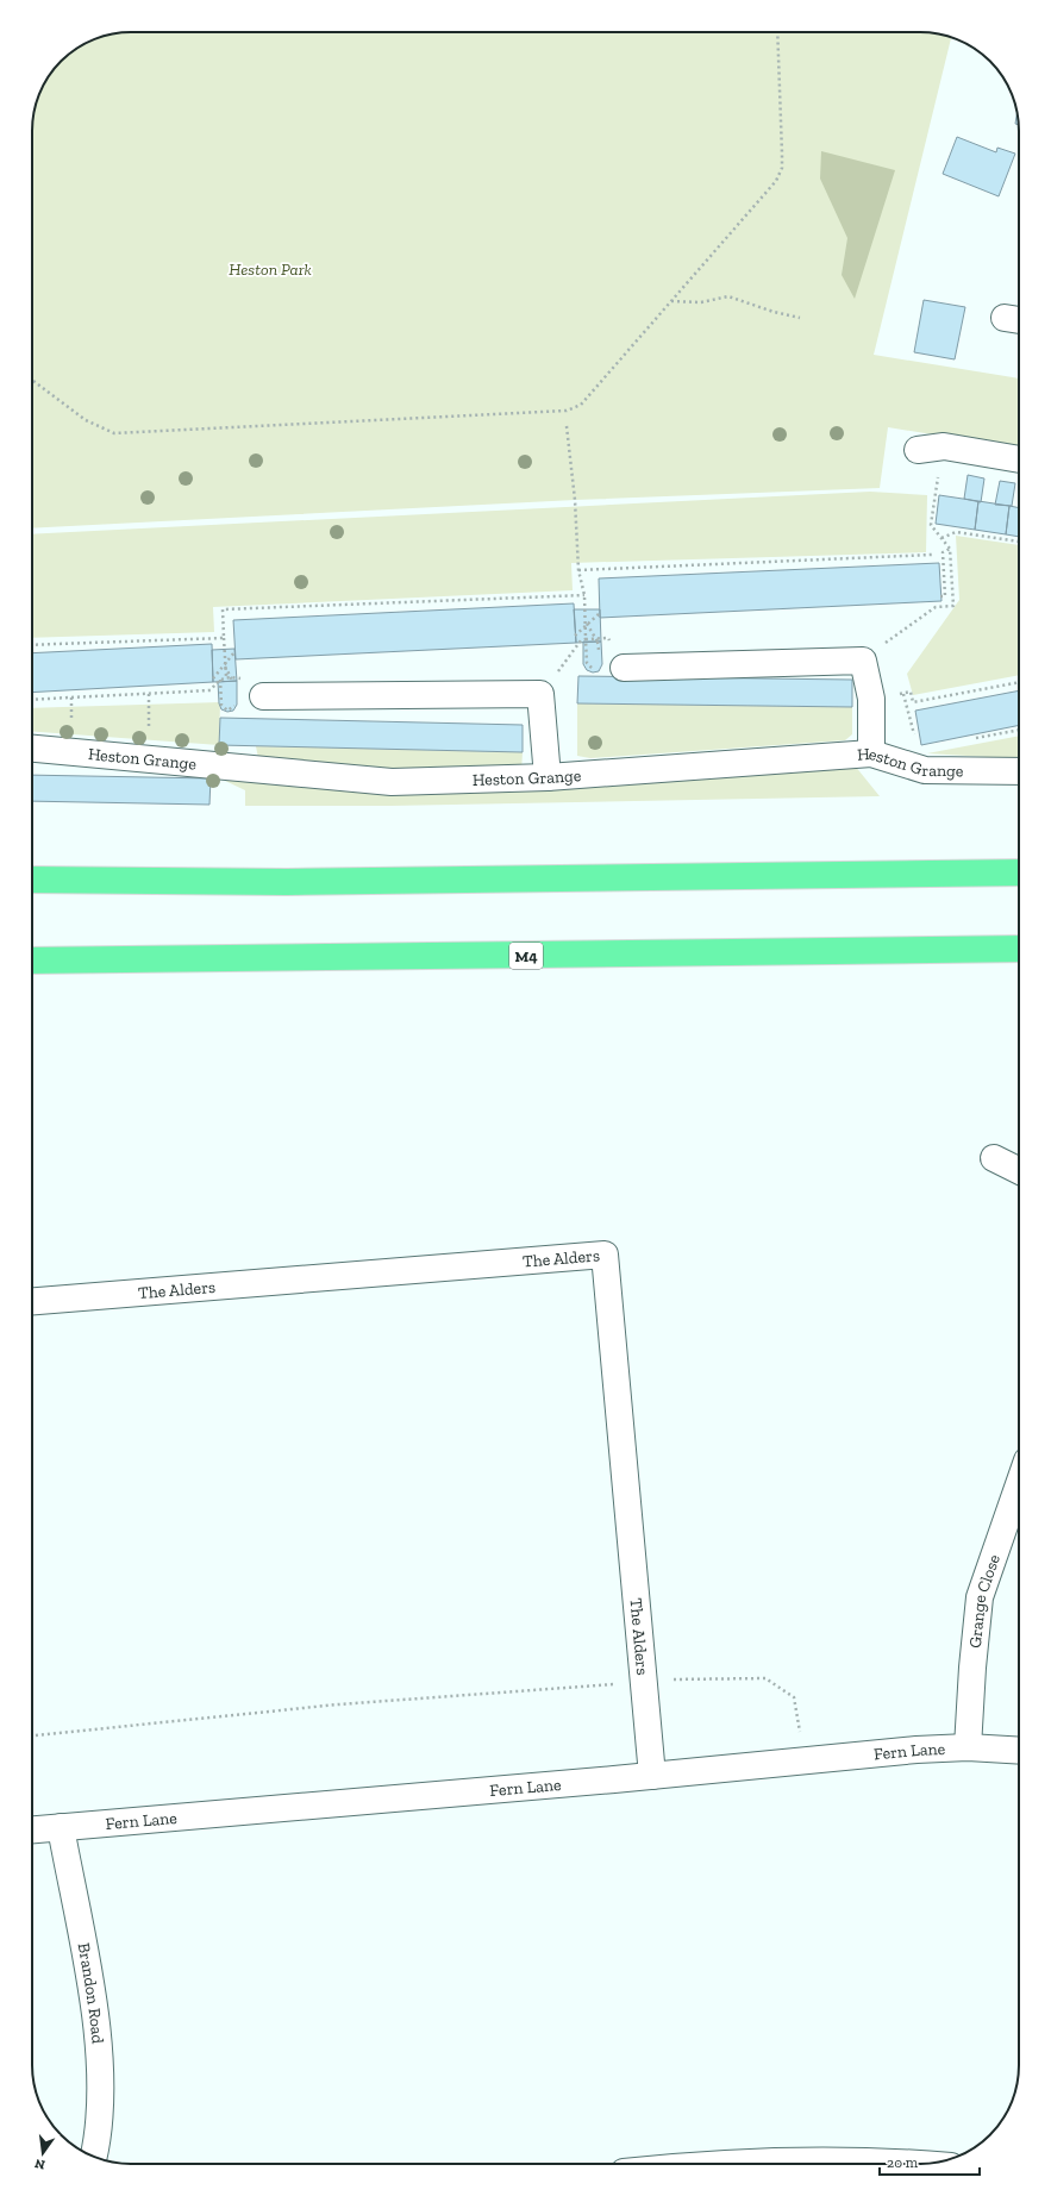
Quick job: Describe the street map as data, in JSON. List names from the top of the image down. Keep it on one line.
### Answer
{"streets":{"highway":["M4"],"street":["Heston Grange","The Alders","Grange Close","Fern Lane","Brandon Road"]},"crossings":[["The Alders","Fern Lane"],["Grange Close","Fern Lane"],["Fern Lane","Brandon Road"]],"parks":["Heston Park"],"scale_bar":"20 m","north":"bottom"}
